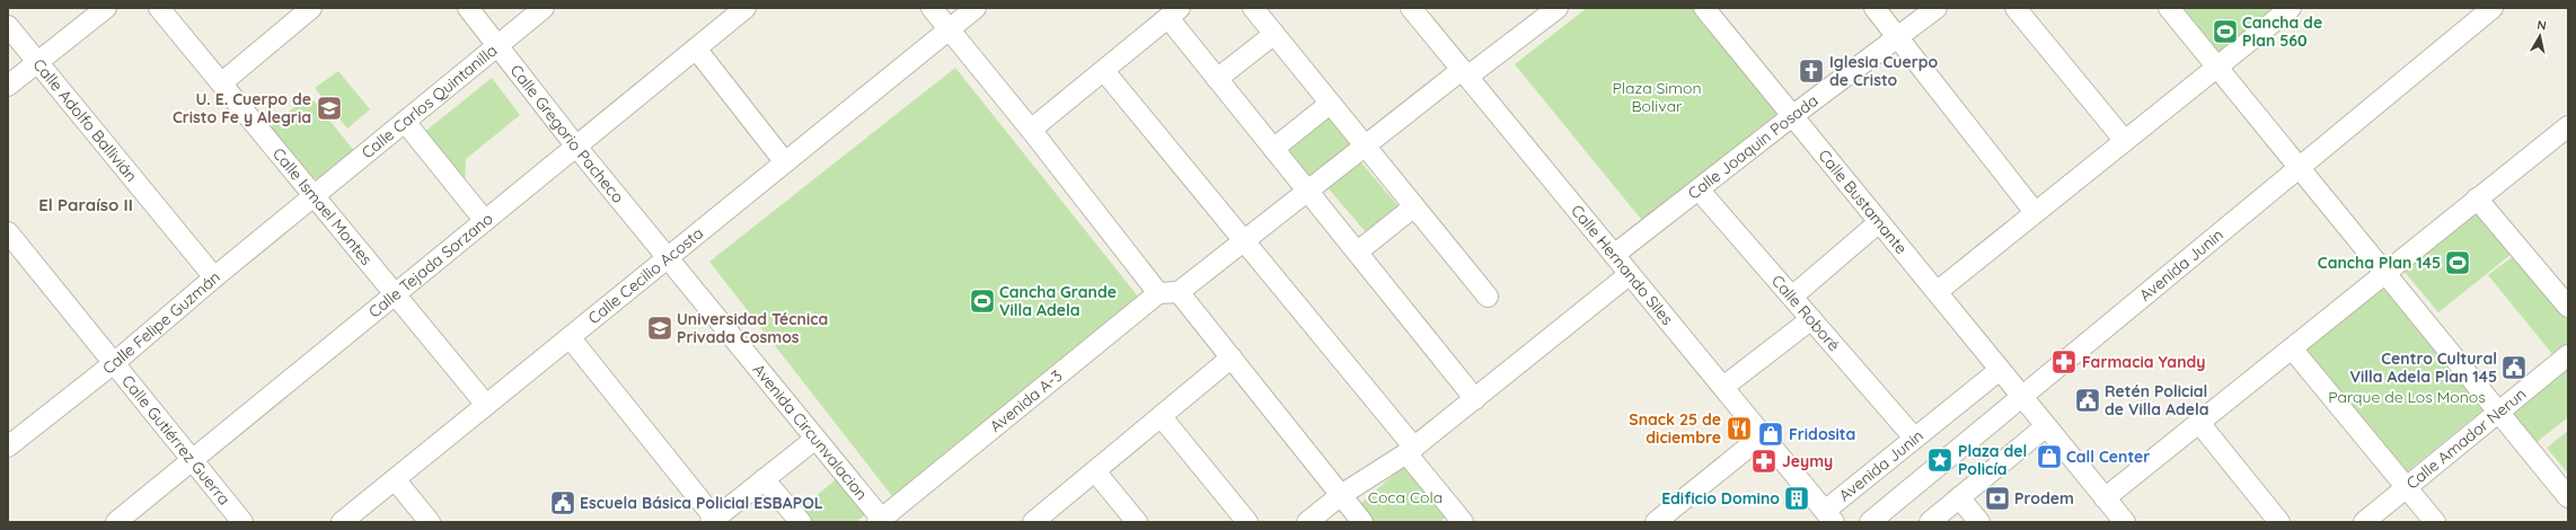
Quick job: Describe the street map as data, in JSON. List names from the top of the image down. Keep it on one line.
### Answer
{"streets":{"street":["Calle Carlos Quintanilla","Calle Adolfo Ballivián","Calle Gregorio Pacheco","Calle Joaquin Posada","Calle Bustamante","Calle Ismael Montes","Avenida Junin","Calle Tejada Sorzano","Calle Hernando Siles","Calle Cecilio Acosta","Calle Roboré","Calle Felipe Guzmán","Avenida A-3","Avenida Circunvalacion","Calle Amador Nerun","Calle Gutiérrez Guerra"]},"crossings":[["Calle Carlos Quintanilla","Calle Gregorio Pacheco"],["Calle Carlos Quintanilla","Calle Ismael Montes"],["Calle Carlos Quintanilla","Calle Felipe Guzmán"],["Calle Adolfo Ballivián","Calle Felipe Guzmán"],["Calle Gregorio Pacheco","Calle Tejada Sorzano"],["Calle Gregorio Pacheco","Calle Cecilio Acosta"],["Calle Gregorio Pacheco","Avenida Circunvalacion"],["Calle Joaquin Posada","Calle Bustamante"],["Calle Joaquin Posada","Calle Hernando Siles"],["Calle Joaquin Posada","Calle Roboré"],["Calle Bustamante","Avenida Junin"],["Calle Ismael Montes","Calle Tejada Sorzano"],["Calle Ismael Montes","Calle Cecilio Acosta"],["Calle Ismael Montes","Calle Felipe Guzmán"],["Avenida Junin","Calle Hernando Siles"],["Avenida Junin","Calle Roboré"],["Calle Tejada Sorzano","Calle Gutiérrez Guerra"],["Calle Hernando Siles","Avenida A-3"],["Calle Cecilio Acosta","Avenida Circunvalacion"],["Calle Felipe Guzmán","Calle Gutiérrez Guerra"],["Avenida A-3","Avenida Circunvalacion"]],"districts":["El Paraíso II"],"parks":["Plaza Simon Bolivar","Parque de Los Monos","Coca Cola"],"places":{"sports":["Cancha de Plan 560","Cancha Plan 145","Cancha Grande Villa Adela"],"church":["Iglesia Cuerpo de Cristo"],"school or university":["U. E. Cuerpo de Cristo Fe y Alegria","Universidad Técnica Privada Cosmos"],"pharmacy":["Farmacia Yandy","Jeymy"],"public building":["Centro Cultural Villa Adela Plan 145","Retén Policial de Villa Adela","Escuela Básica Policial ESBAPOL"],"restaurant":["Snack 25 de diciembre"],"shop":["Fridosita","Call Center"],"place":["Plaza del Policía"],"building":["Edificio Domino"],"bank":["Prodem"]},"north":"top"}
